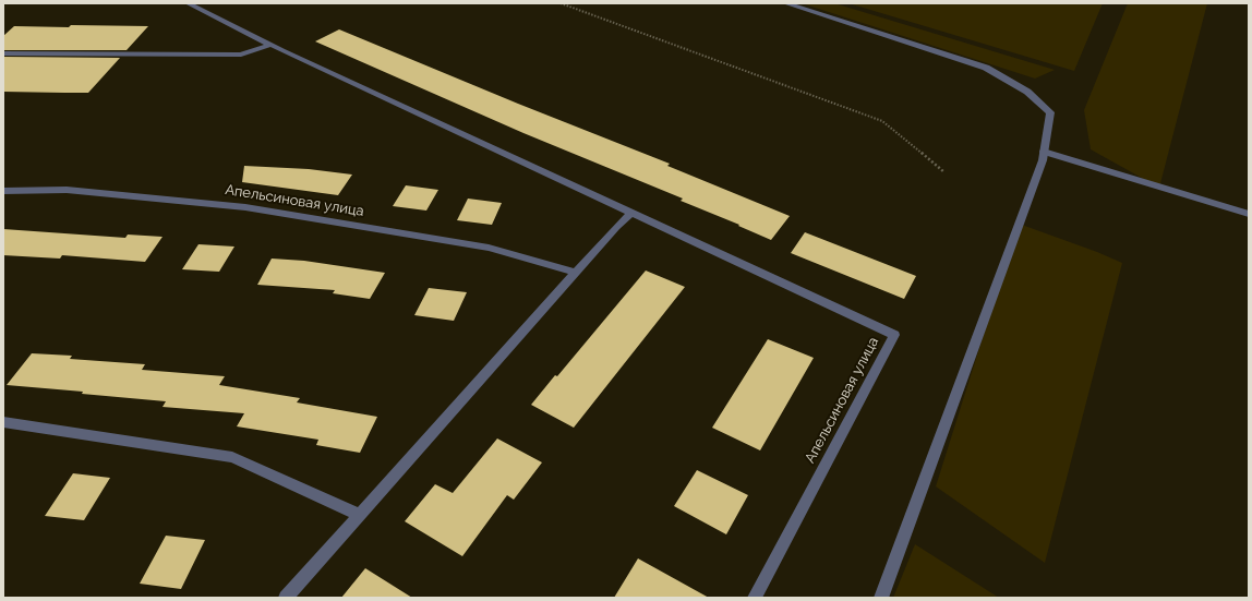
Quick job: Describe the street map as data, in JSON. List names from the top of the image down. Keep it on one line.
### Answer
{"streets":{"street":["Апельсиновая улица"]}}
